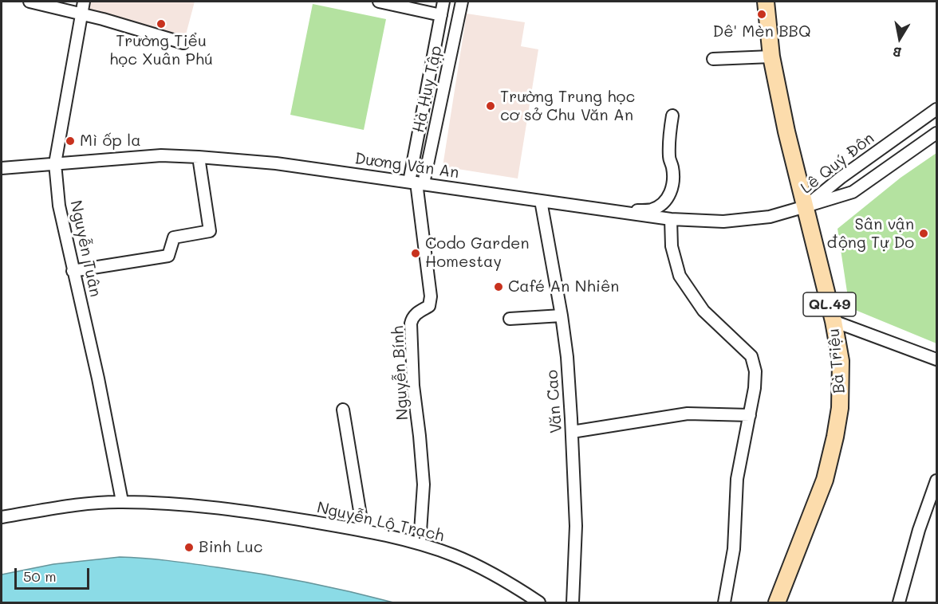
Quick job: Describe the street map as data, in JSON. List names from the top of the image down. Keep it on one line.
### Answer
{"streets":{"highway":["QL.49","Bà Triệu"],"street":["Hà Huy Tập","Lê Quý Đôn","Dương Văn An","Nguyễn Tuân","Nguyễn Bính","Văn Cao","Nguyễn Lộ Trạch"]},"crossings":[["Hà Huy Tập","Dương Văn An"],["Hà Huy Tập","Nguyễn Bính"],["Lê Quý Đôn","Dương Văn An"],["Lê Quý Đôn","Bà Triệu"],["Dương Văn An","Nguyễn Tuân"],["Dương Văn An","Bà Triệu"],["Dương Văn An","Nguyễn Bính"],["Dương Văn An","Văn Cao"],["Nguyễn Tuân","Nguyễn Lộ Trạch"],["Nguyễn Bính","Nguyễn Lộ Trạch"]],"places":["Dê' Mèn BBQ","Trường Tiểu học Xuân Phú","Trường Trung học cơ sở Chu Văn An","Mì ốp la","Sân vận động Tự Do","Codo Garden Homestay","Café An Nhiên","Binh Luc"],"scale_bar":"50 m","north":"bottom"}
